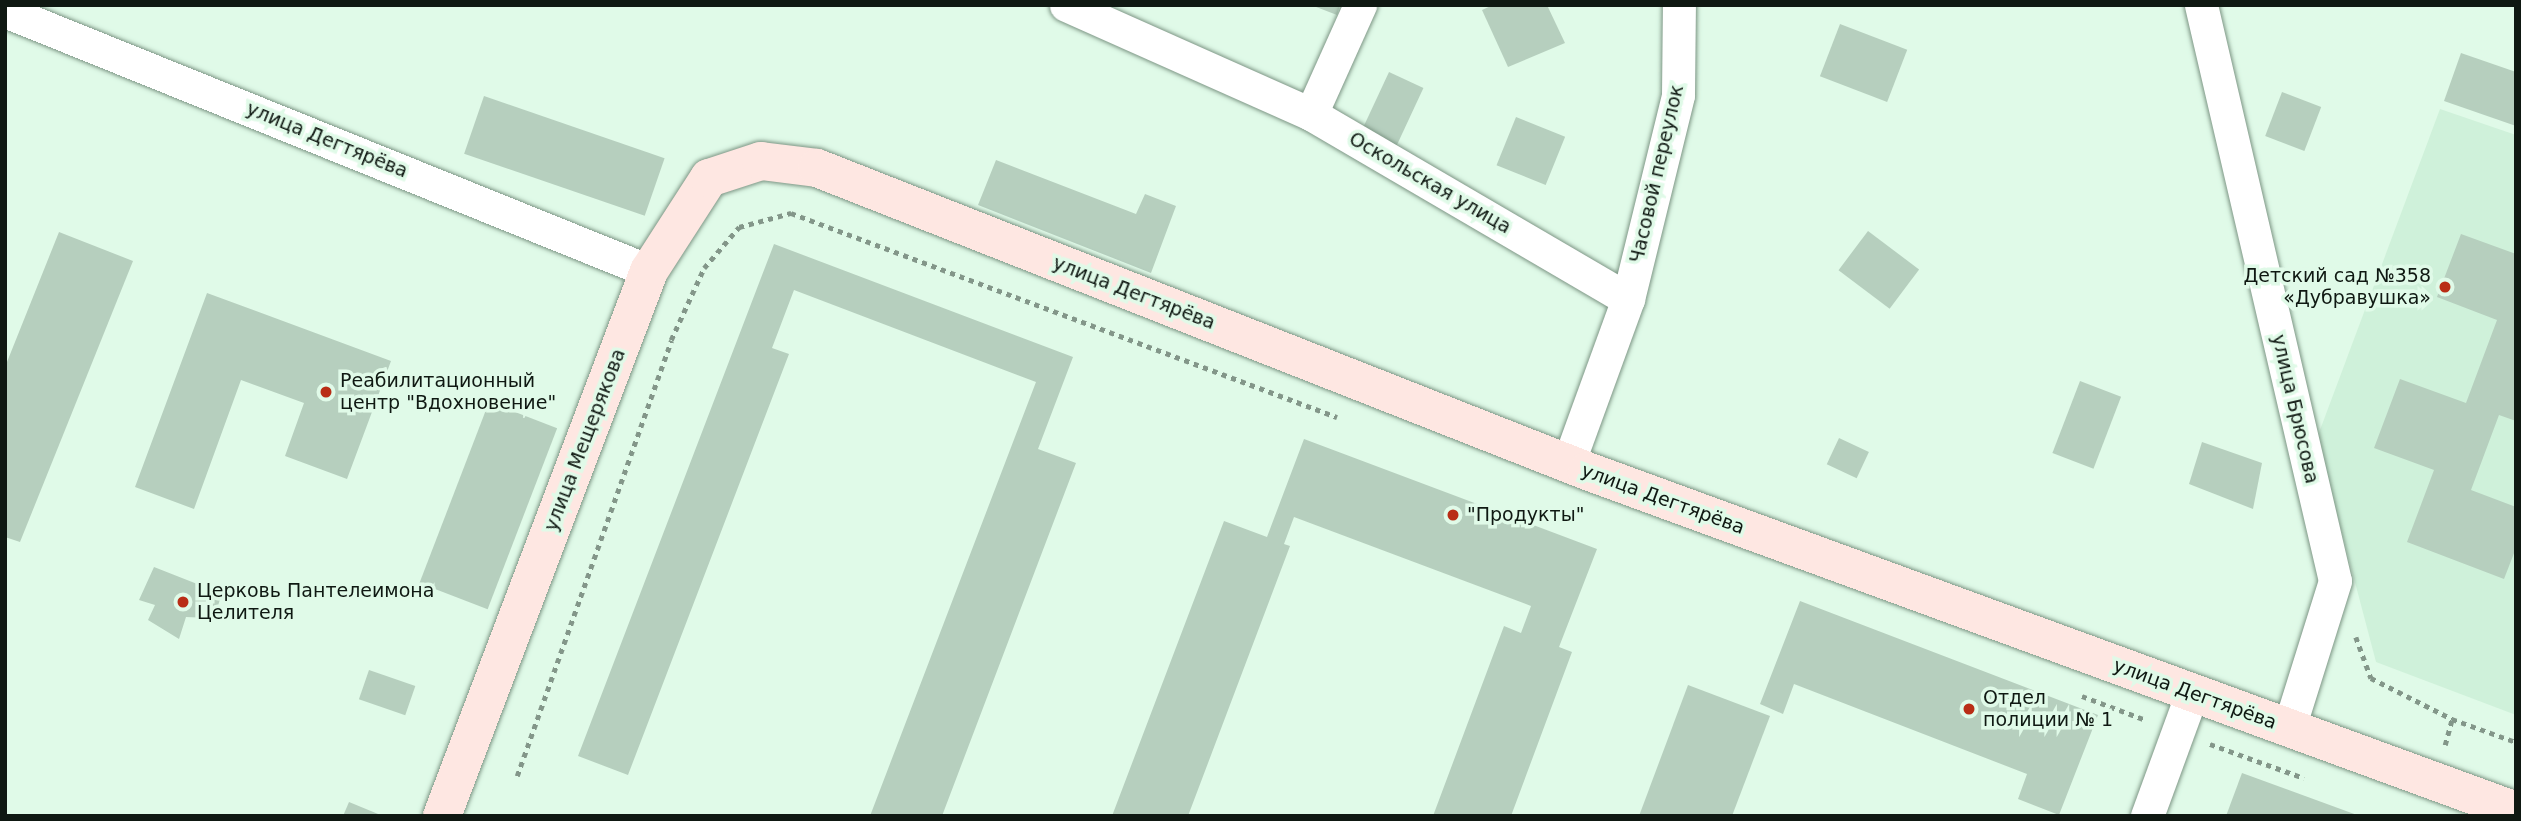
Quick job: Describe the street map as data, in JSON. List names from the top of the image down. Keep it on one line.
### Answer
{"streets":{"street":["улица Дегтярёва","Часовой переулок","Оскольская улица","улица Брюсова","улица Мещерякова"]},"crossings":[["улица Дегтярёва","улица Брюсова"],["улица Дегтярёва","улица Мещерякова"],["Часовой переулок","Оскольская улица"]],"places":["Детский сад №358 «Дубравушка»","Реабилитационный центр \"Вдохновение\"","\"Продукты\"","Церковь Пантелеимона Целителя","Отдел полиции № 1"]}
